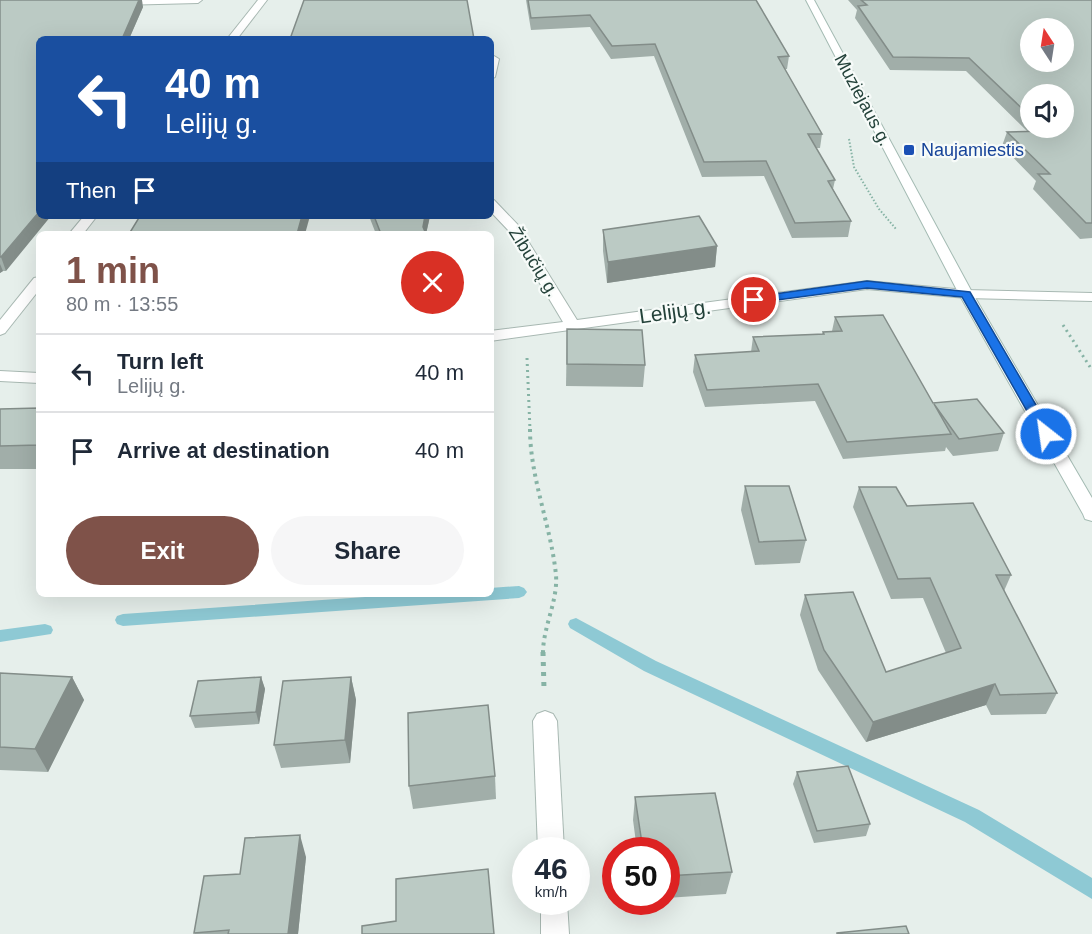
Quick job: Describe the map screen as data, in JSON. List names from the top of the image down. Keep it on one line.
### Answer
{"streets":{"street":["Muziejaus g.","Žibučių g.","Lelijų g."]},"crossings":[["Muziejaus g.","Lelijų g."],["Žibučių g.","Lelijų g."]],"places":{"transit":["Naujamiestis"]},"north":"top","page":{"turn":["40 m","Lelijų g."],"then":"Then","heading":["1 min","80 m · 13:55"],"list":[{"name":"Turn left","note":"Lelijų g.","value":"40 m"},{"name":"Arrive at destination","value":"40 m"}],"buttons":["Exit","Share"],"speed":"46 km/h","limit":"50"}}
